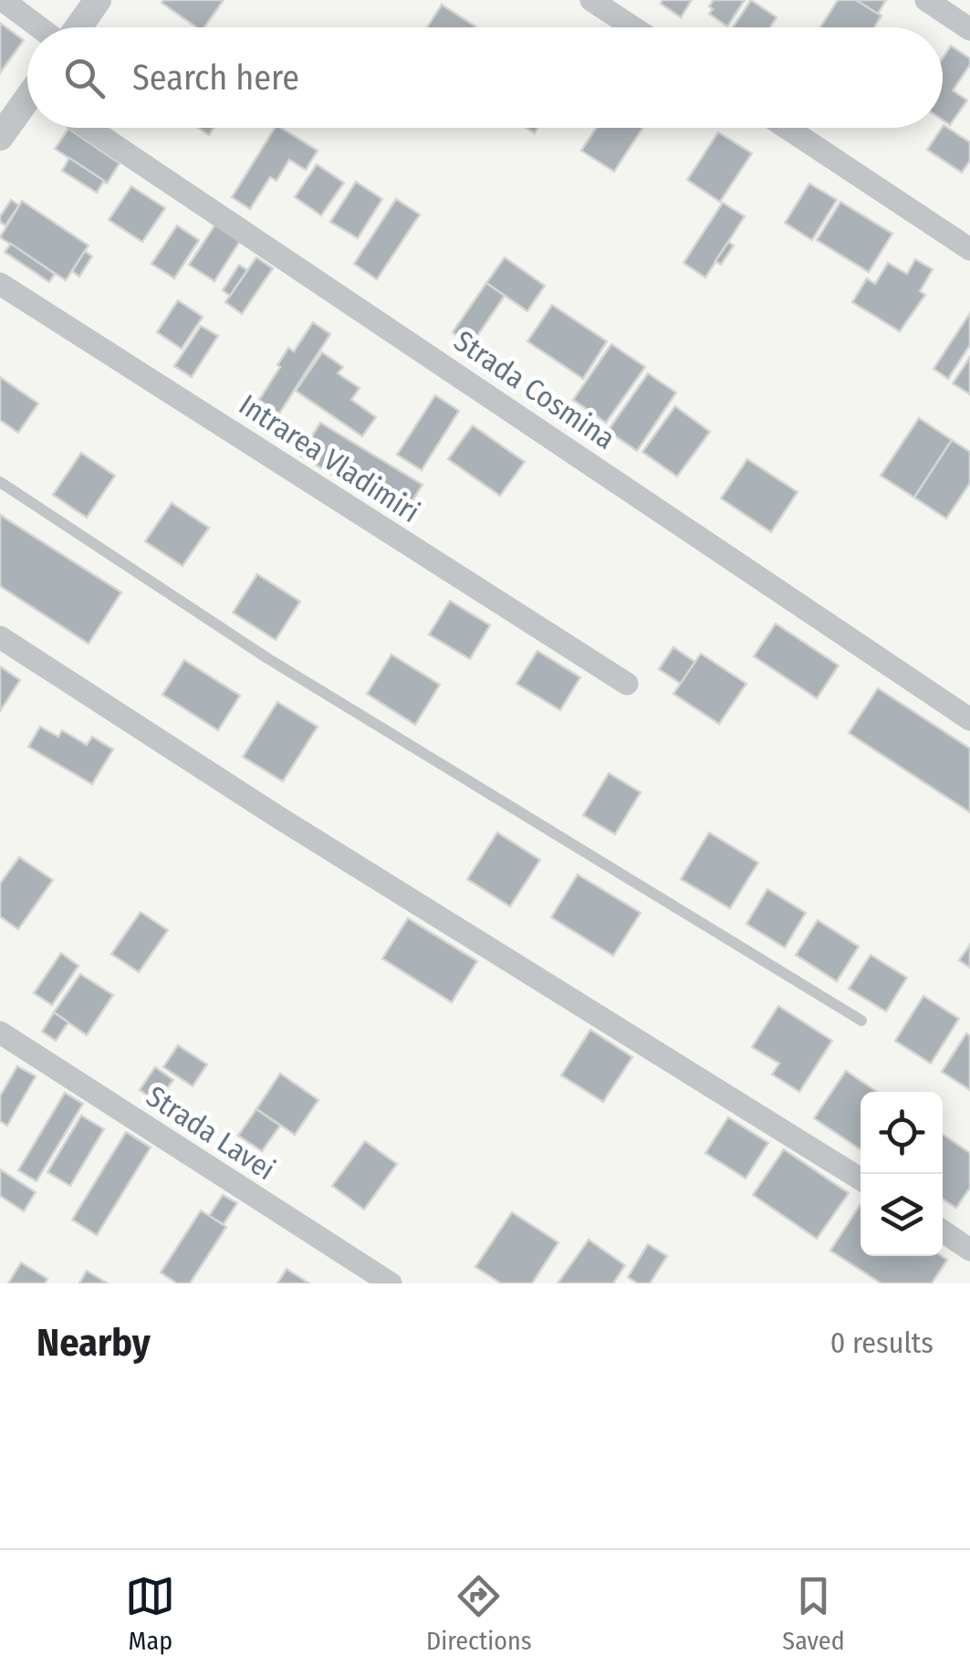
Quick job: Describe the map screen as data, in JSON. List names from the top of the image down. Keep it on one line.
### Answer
{"streets":{"street":["Strada Cosmina","Intrarea Vladimiri","Strada Lavei"]},"page":{"search":"Search here","heading":["Nearby","0 results"],"nav":["Map","Directions","Saved"]}}
